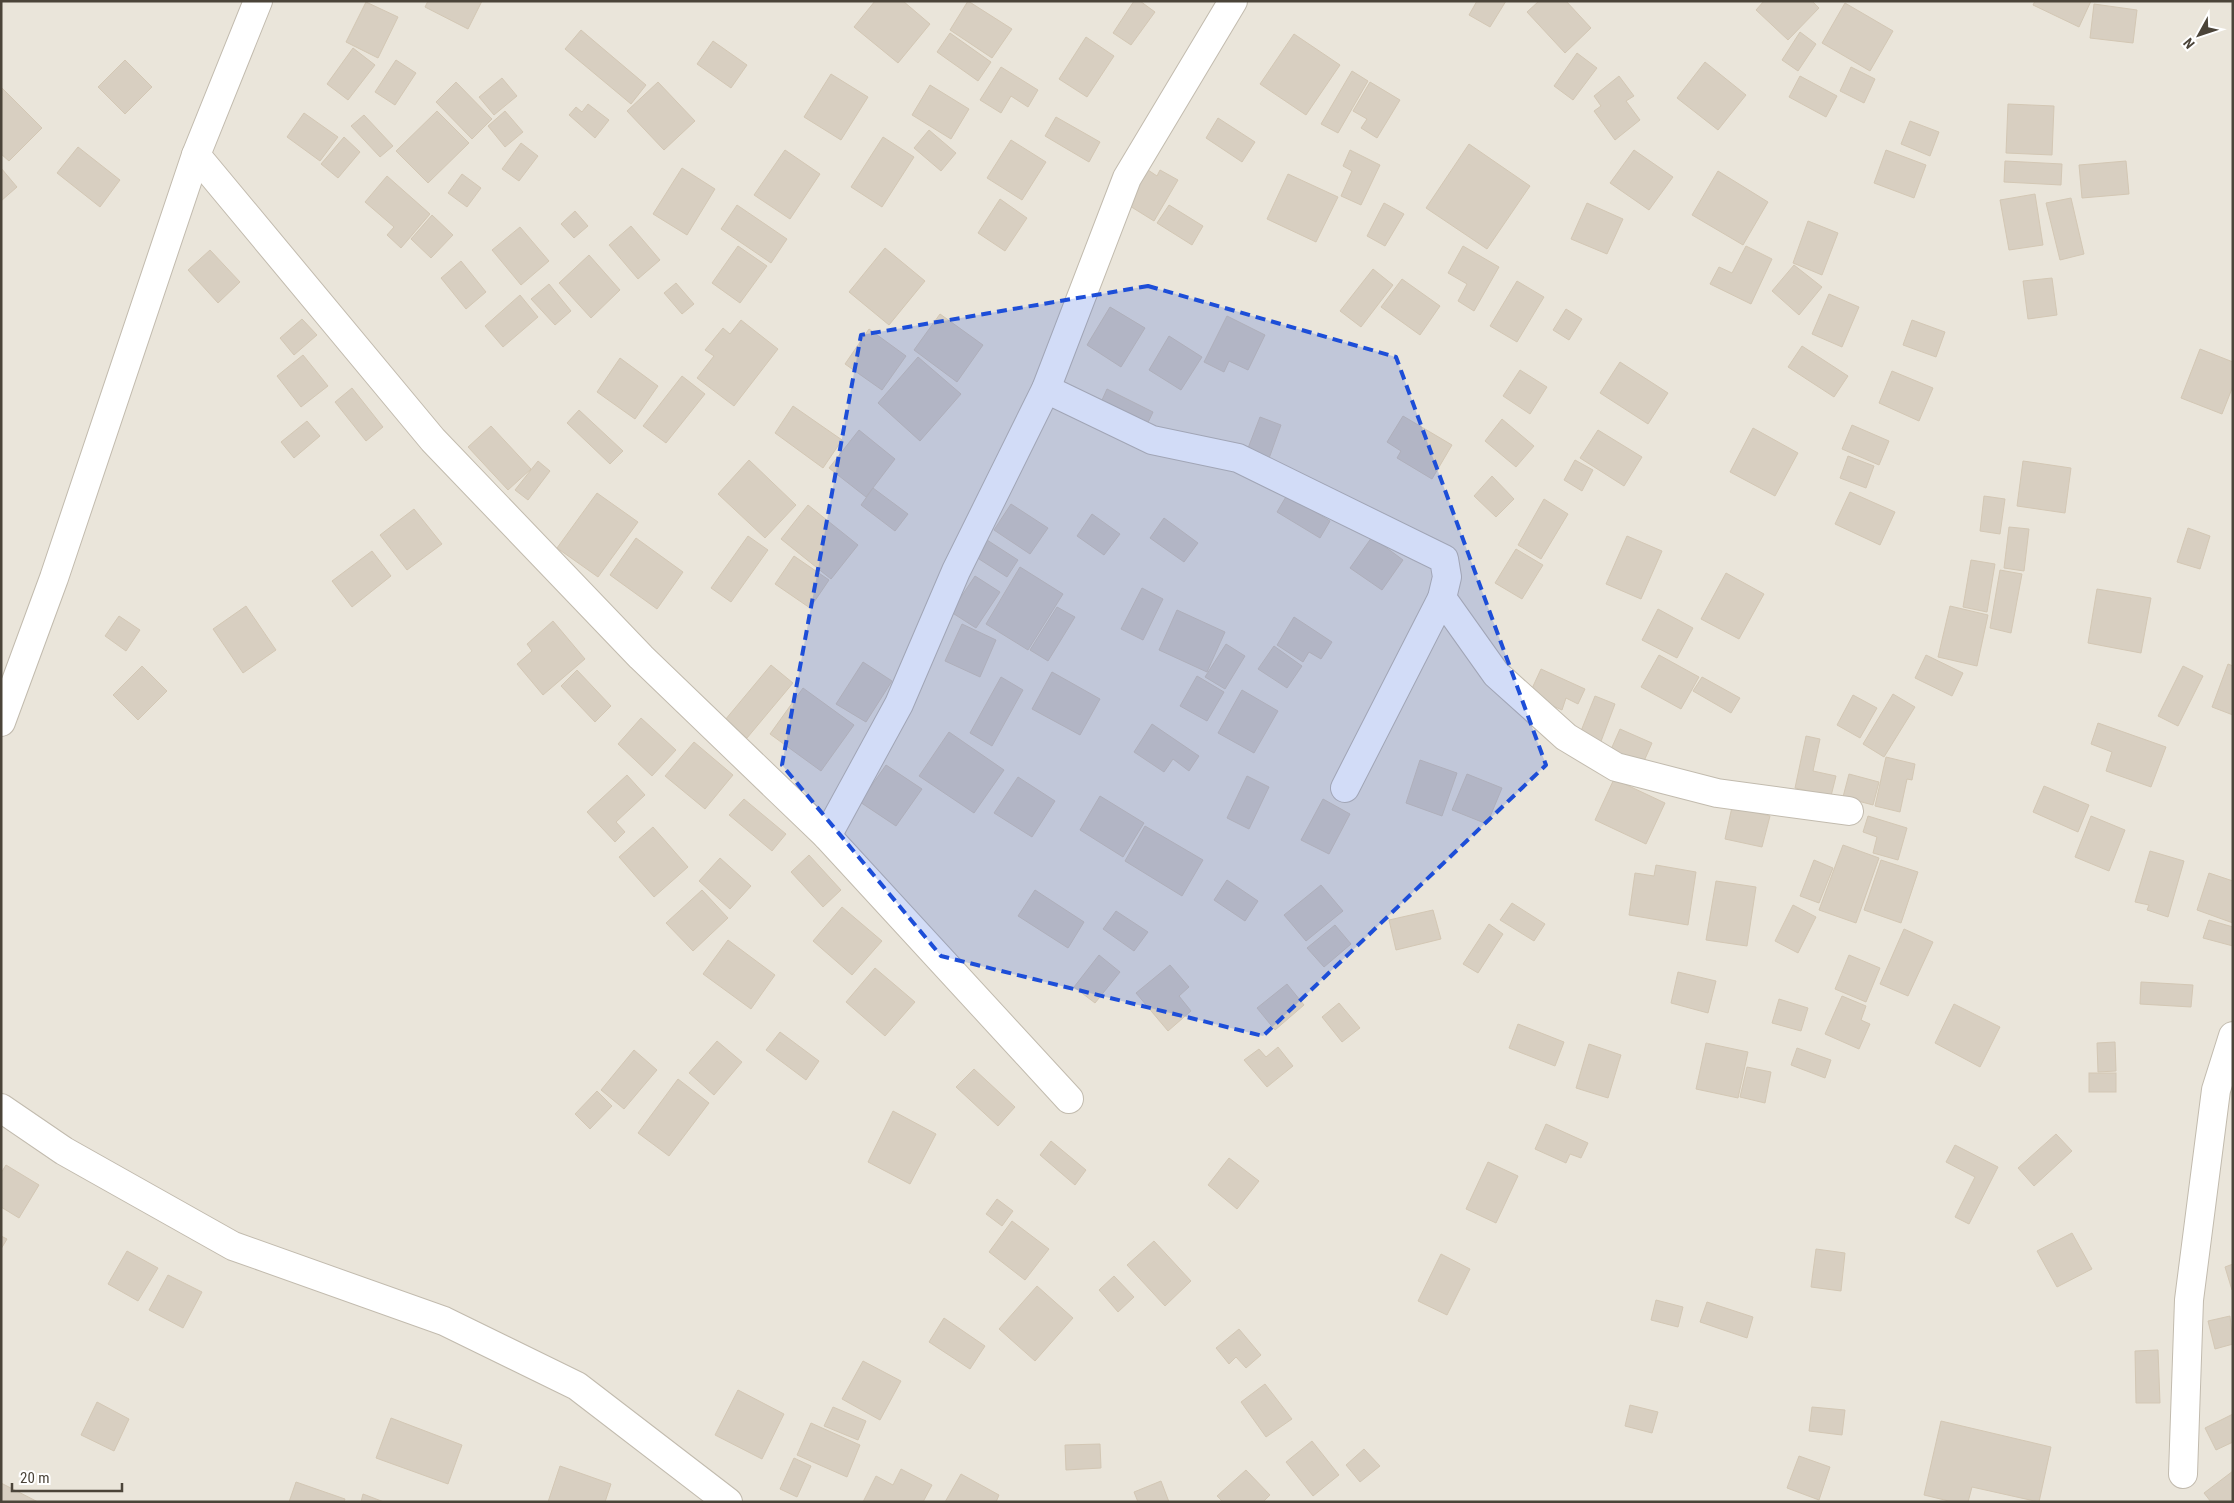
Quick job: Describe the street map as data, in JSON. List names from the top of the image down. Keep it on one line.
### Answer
{"scale_bar":"20 m","north":"bottom left"}
